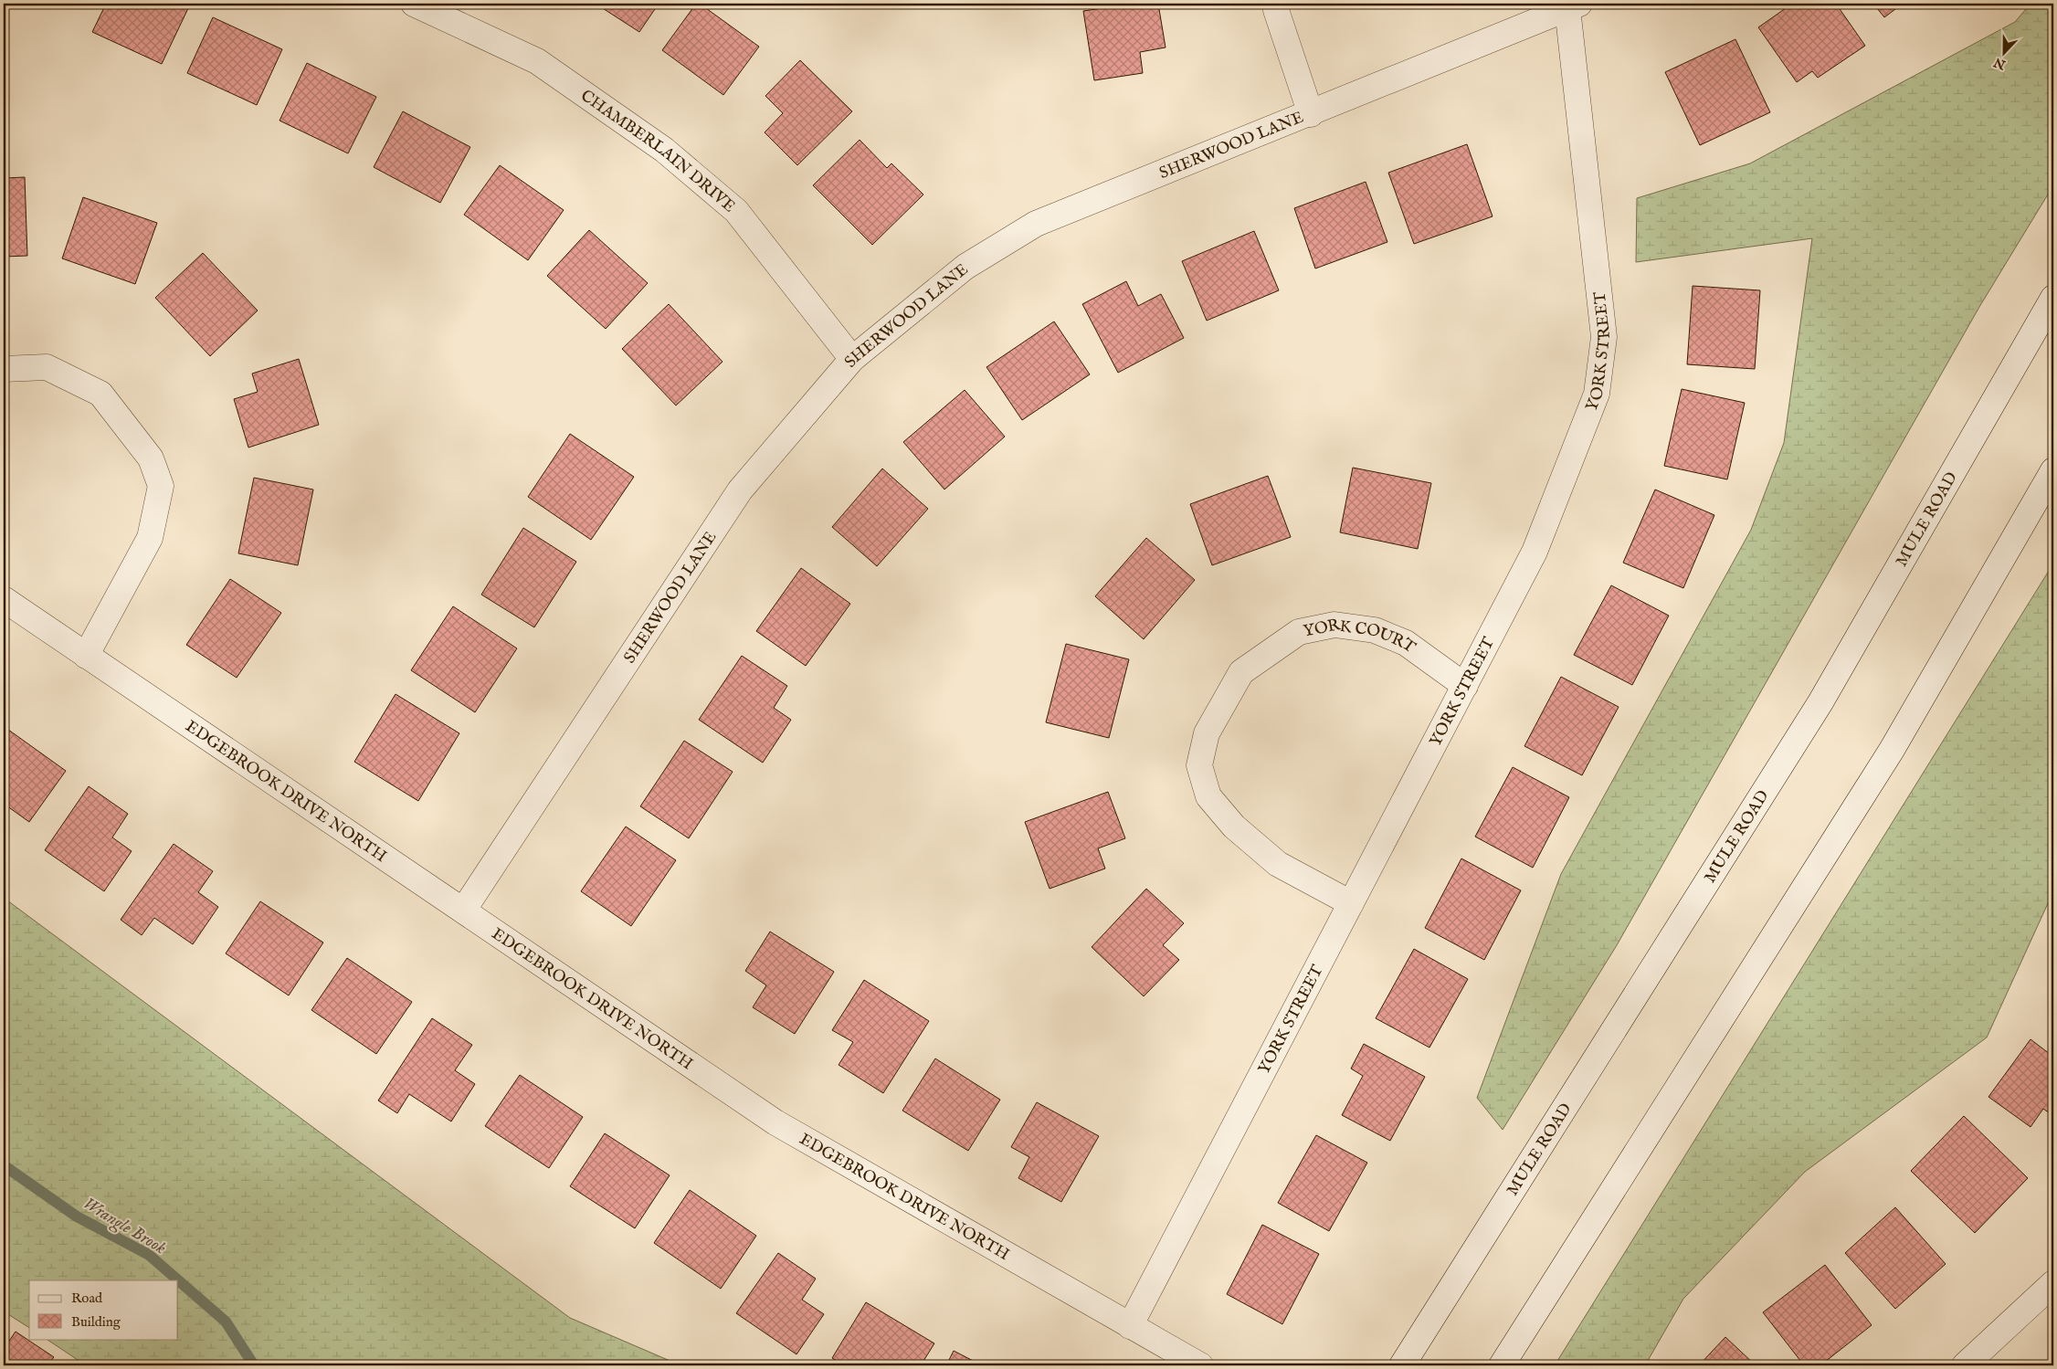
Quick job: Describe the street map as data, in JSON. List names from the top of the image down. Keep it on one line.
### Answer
{"streets":{"street":["SHERWOOD LANE","CHAMBERLAIN DRIVE","YORK STREET","MULE ROAD","YORK COURT","EDGEBROOK DRIVE NORTH"]},"crossings":[["SHERWOOD LANE","CHAMBERLAIN DRIVE"],["SHERWOOD LANE","YORK STREET"],["SHERWOOD LANE","EDGEBROOK DRIVE NORTH"],["YORK STREET","YORK COURT"],["YORK STREET","EDGEBROOK DRIVE NORTH"]],"water":["Wrangle Brook"],"legend":["Road","Building"],"north":"bottom"}
